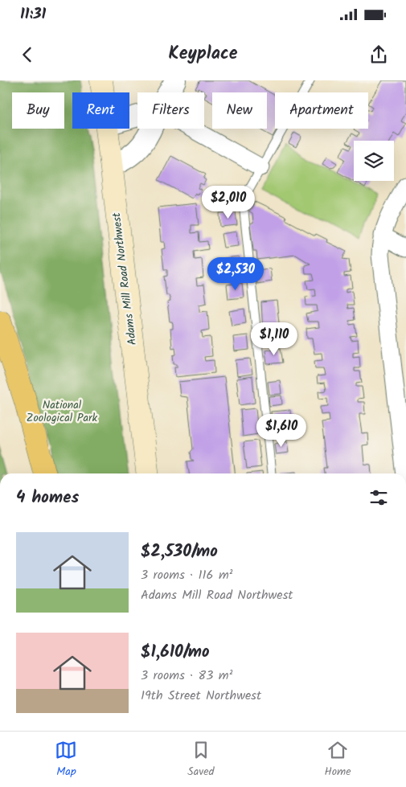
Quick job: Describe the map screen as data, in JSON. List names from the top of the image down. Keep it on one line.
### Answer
{"streets":{"main road":["Adams Mill Road Northwest"]},"parks":["National Zoological Park"],"page":{"status":"11:31","header":"Keyplace","chip":["Buy","Rent","Filters","New","Apartment"],"price":["$2,010","$2,530","$1,110","$1,610"],"heading":"4 homes","list":[{"name":"$2,530/mo","note":"3 rooms · 116 m² · Adams Mill Road Northwest"},{"name":"$1,610/mo","note":"3 rooms · 83 m² · 19th Street Northwest"}],"tabs":["Map","Saved","Home"]}}
